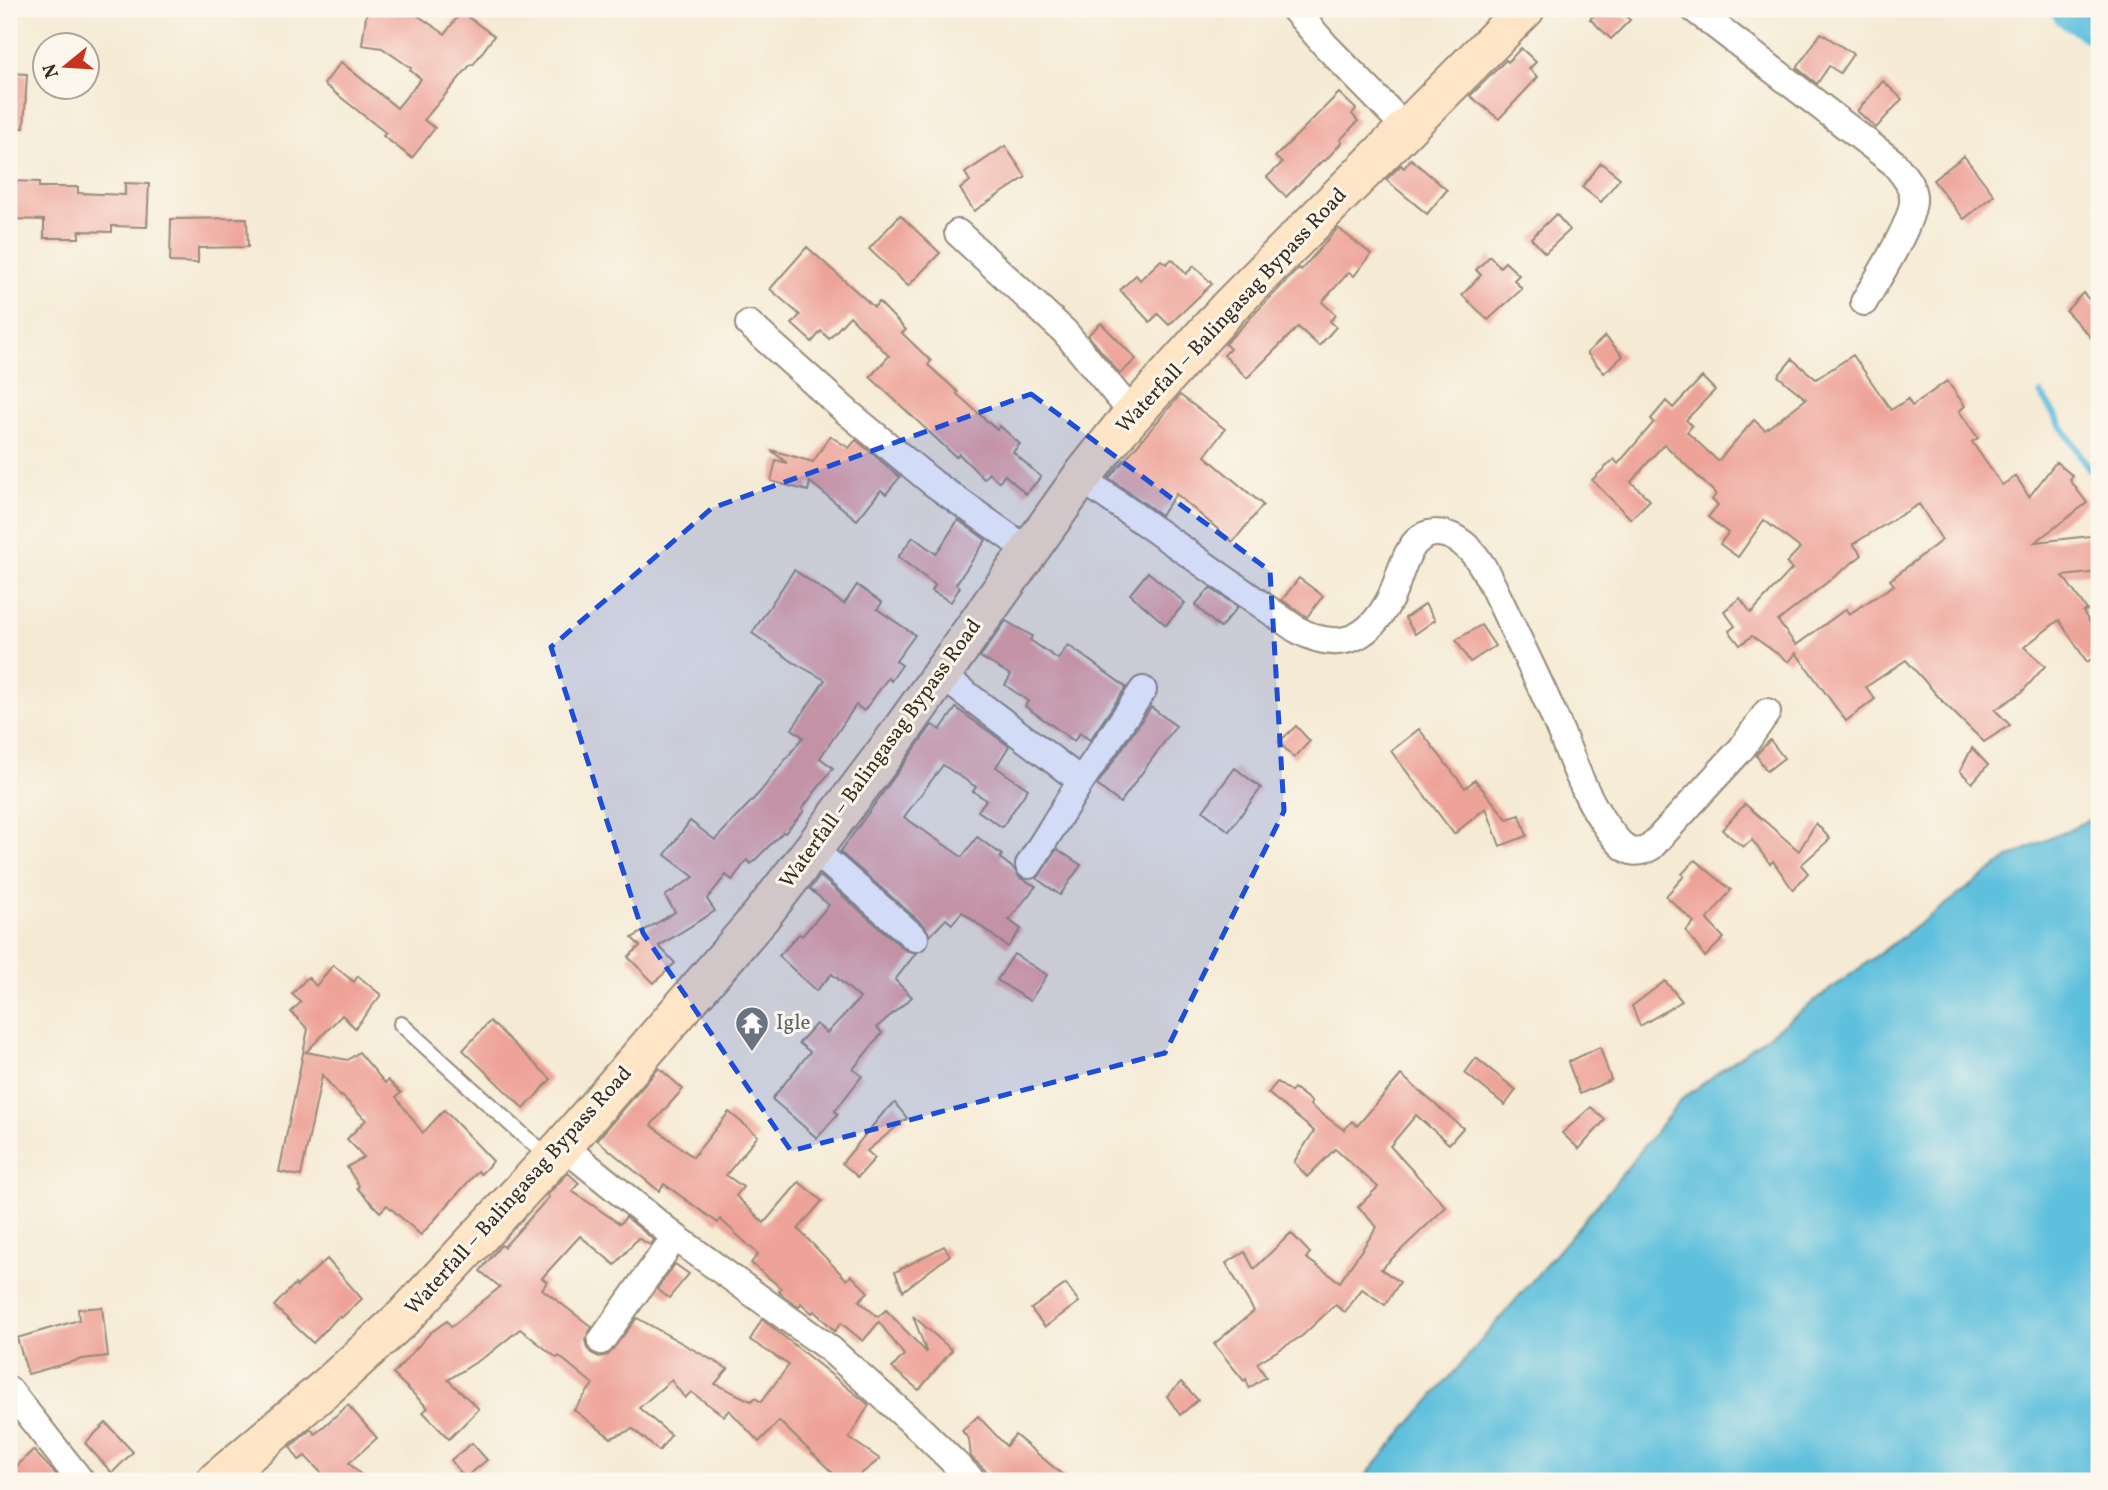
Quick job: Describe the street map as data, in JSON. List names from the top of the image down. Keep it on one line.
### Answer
{"streets":{"main road":["Waterfall ‒ Balingasag Bypass Road"]},"places":{"temple":["Igle"]},"north":"left"}
